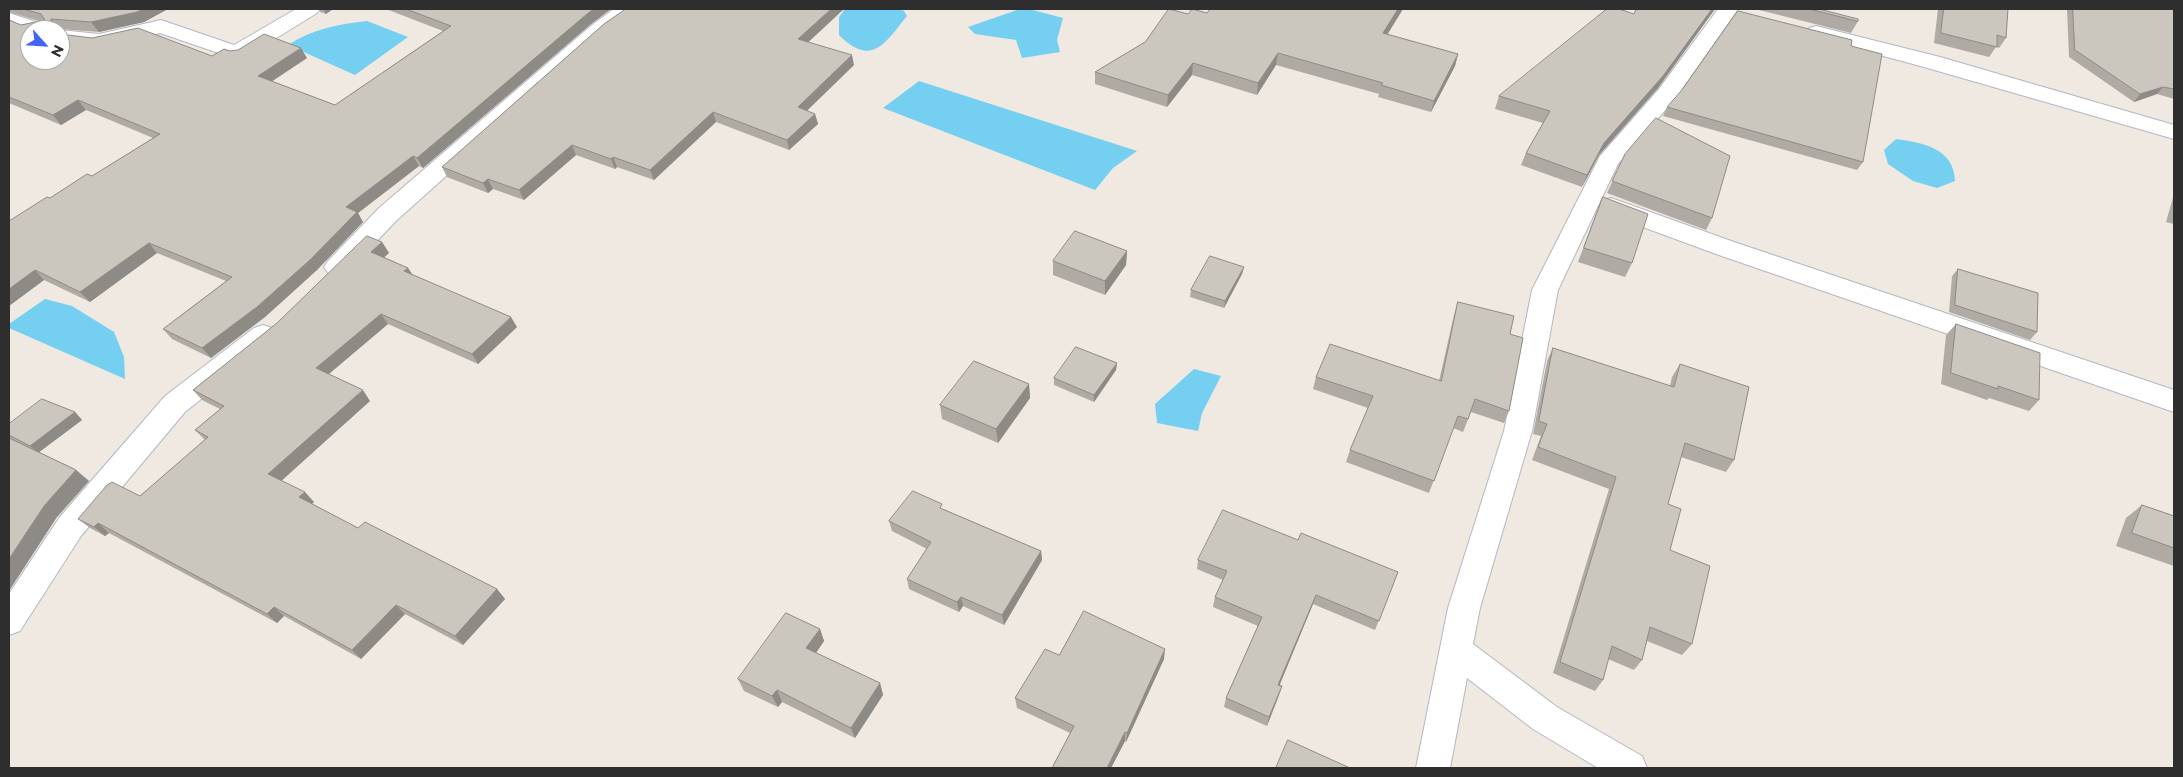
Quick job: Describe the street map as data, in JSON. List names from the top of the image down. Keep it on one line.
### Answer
{"north":"bottom right"}
